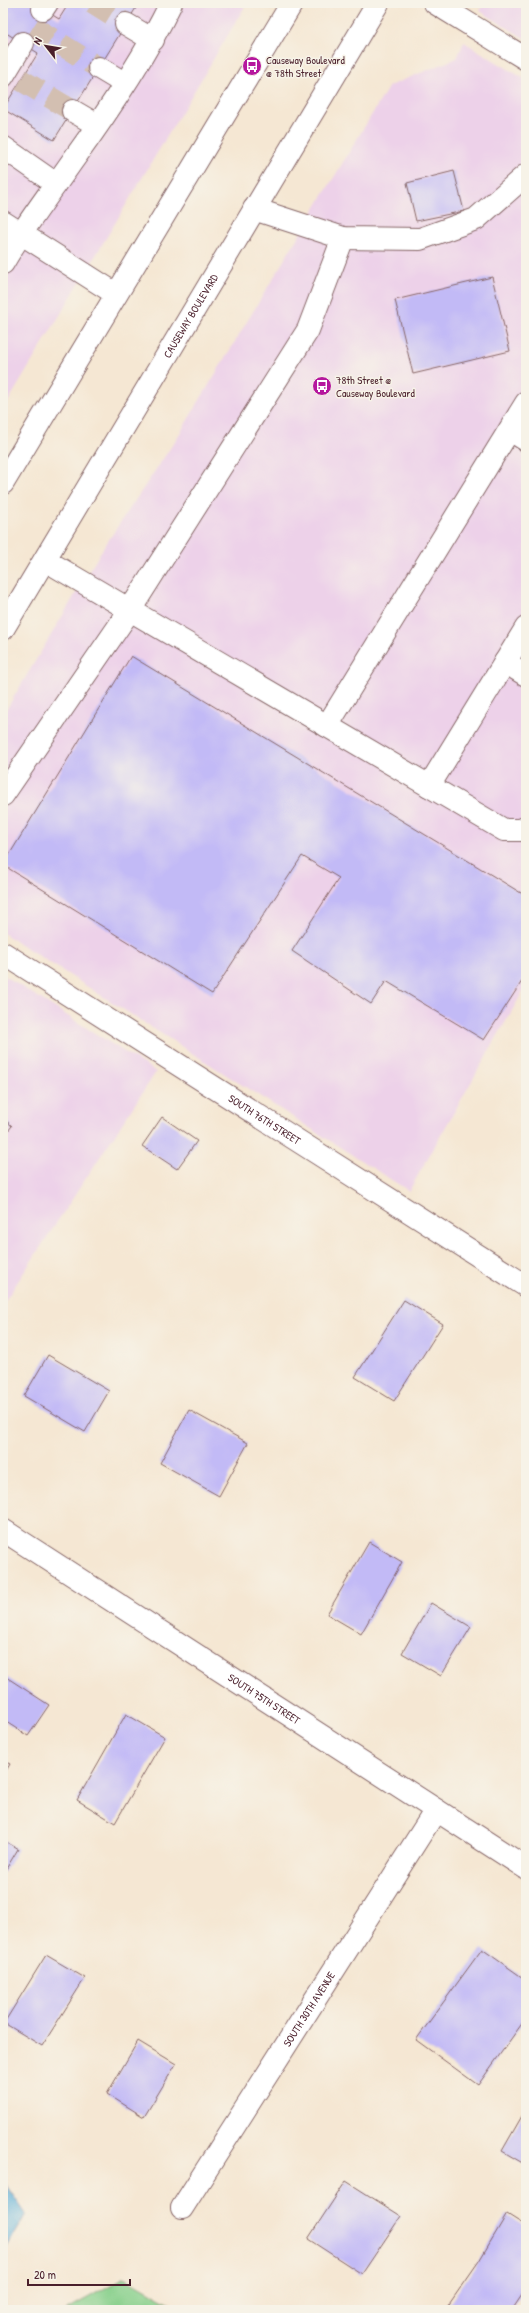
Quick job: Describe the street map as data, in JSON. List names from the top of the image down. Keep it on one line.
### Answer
{"streets":{"street":["CAUSEWAY BOULEVARD","SOUTH 76TH STREET","SOUTH 75TH STREET","SOUTH 30TH AVENUE"]},"crossings":[["SOUTH 75TH STREET","SOUTH 30TH AVENUE"]],"places":{"bus stop":["Causeway Boulevard @ 78th Street","78th Street @ Causeway Boulevard"]},"scale_bar":"20 m","north":"top left"}
